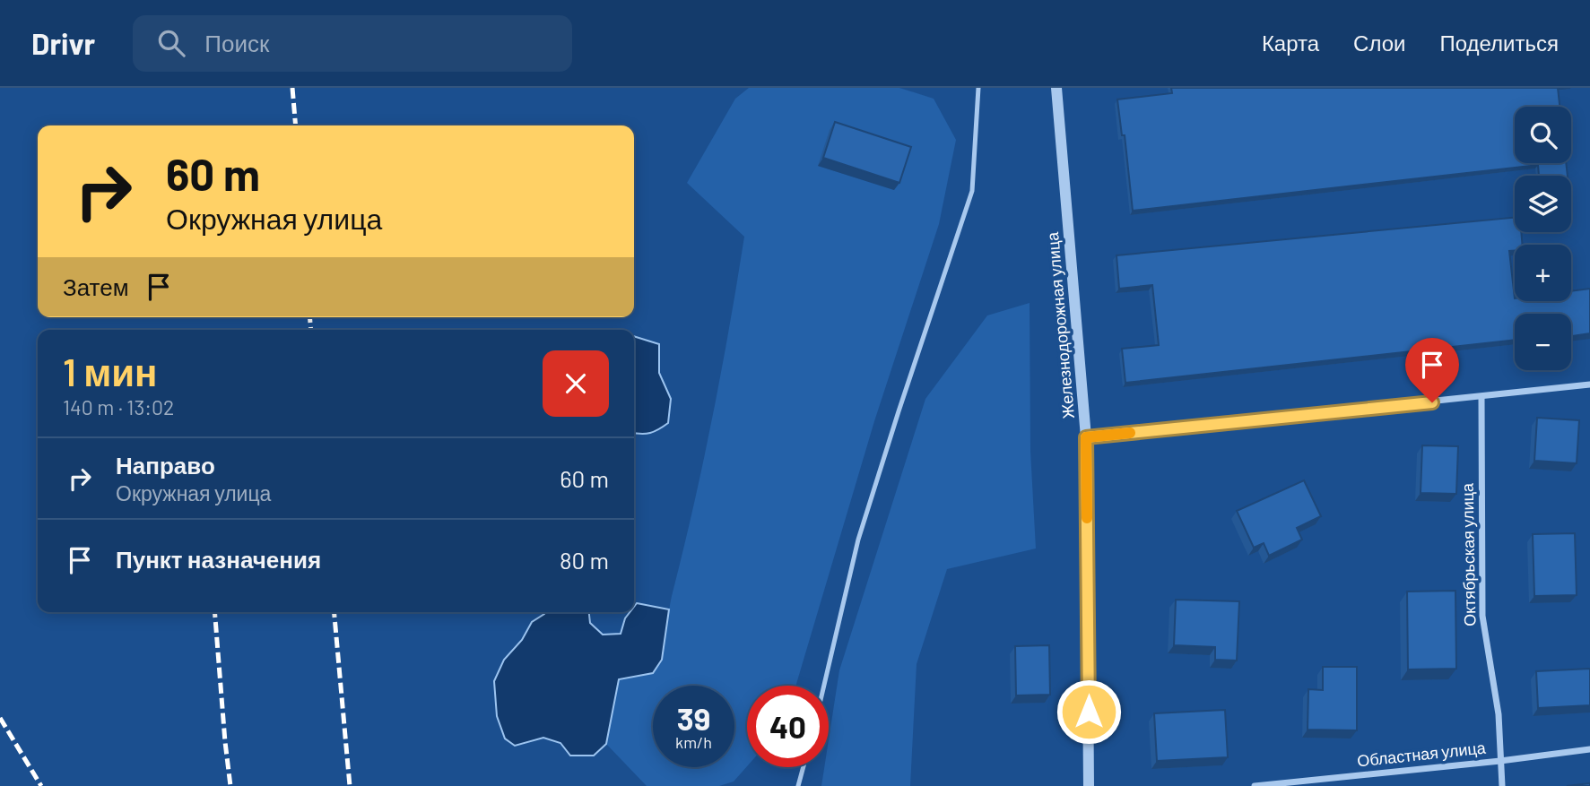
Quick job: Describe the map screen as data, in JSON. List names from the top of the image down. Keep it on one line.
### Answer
{"streets":{"street":["Железнодорожная улица","Октябрьская улица","Областная улица"]},"crossings":[["Октябрьская улица","Областная улица"]],"page":{"header":"Drivr","search":"Поиск","nav":["Карта","Слои","Поделиться"],"map_buttons":["+","−"],"turn":["60 m","Окружная улица"],"then":"Затем","heading":["1 мин","140 m · 13:02"],"list":[{"name":"Направо","note":"Окружная улица","value":"60 m"},{"name":"Пункт назначения","value":"80 m"}],"speed":"39 km/h","limit":"40"}}
